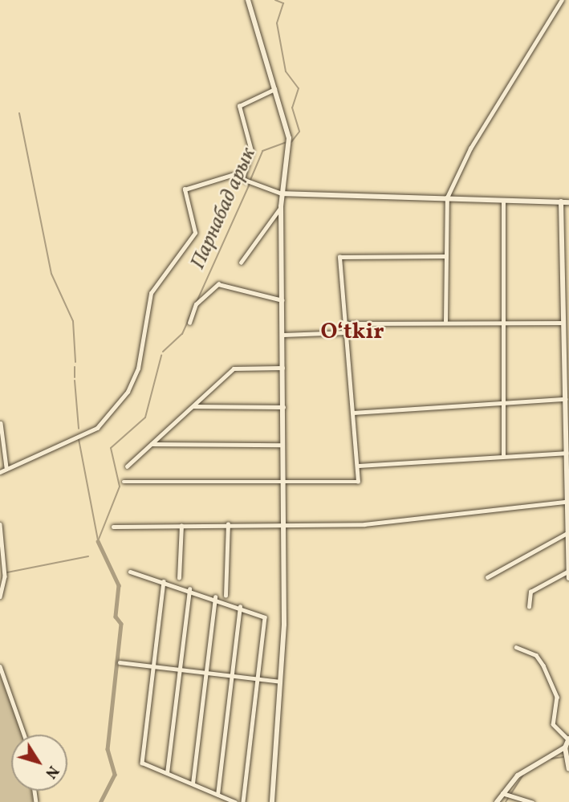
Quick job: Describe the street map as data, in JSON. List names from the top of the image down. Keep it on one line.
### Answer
{"districts":["Oʻtkir"],"water":["Парнабад арык"],"north":"bottom right"}
